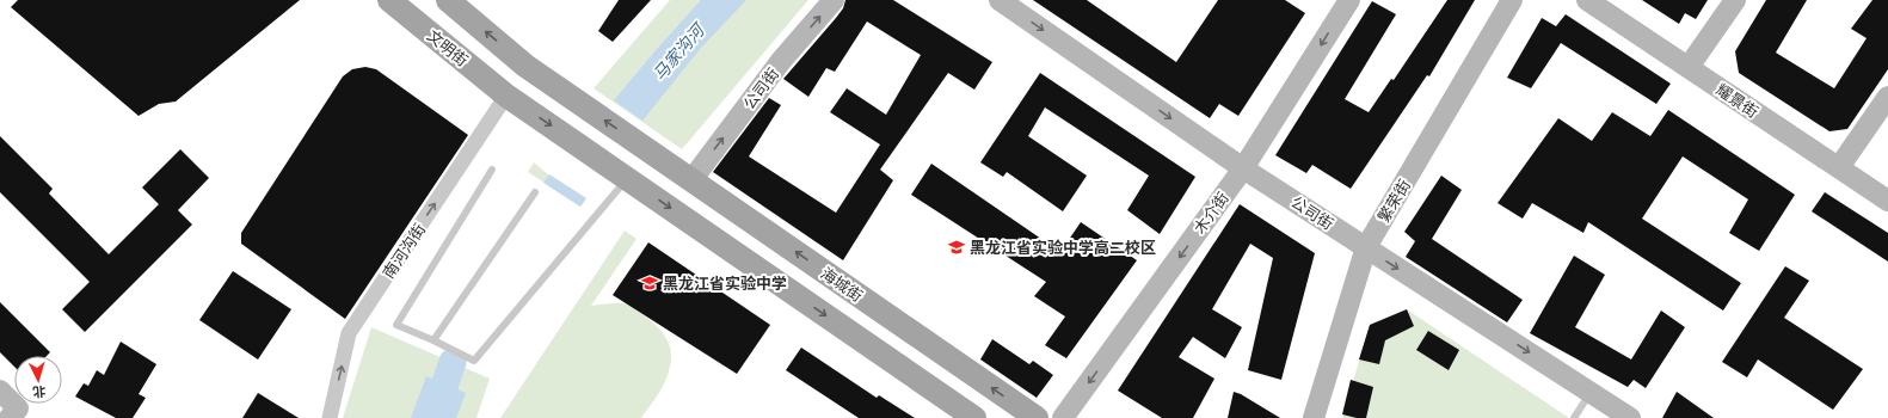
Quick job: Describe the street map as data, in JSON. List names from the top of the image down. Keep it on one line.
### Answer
{"streets":{"main road":["文明街","海城街"],"street":["公司街","耀景街","繁荣街","木介街","南河沟街"]},"crossings":[["文明街","南河沟街"],["公司街","繁荣街"],["公司街","木介街"],["公司街","海城街"]],"one_way":["文明街","木介街","南河沟街"],"water":["马家沟河"],"places":{"school or university":["黑龙江省实验中学高二校区","黑龙江省实验中学"]},"north":"bottom"}
